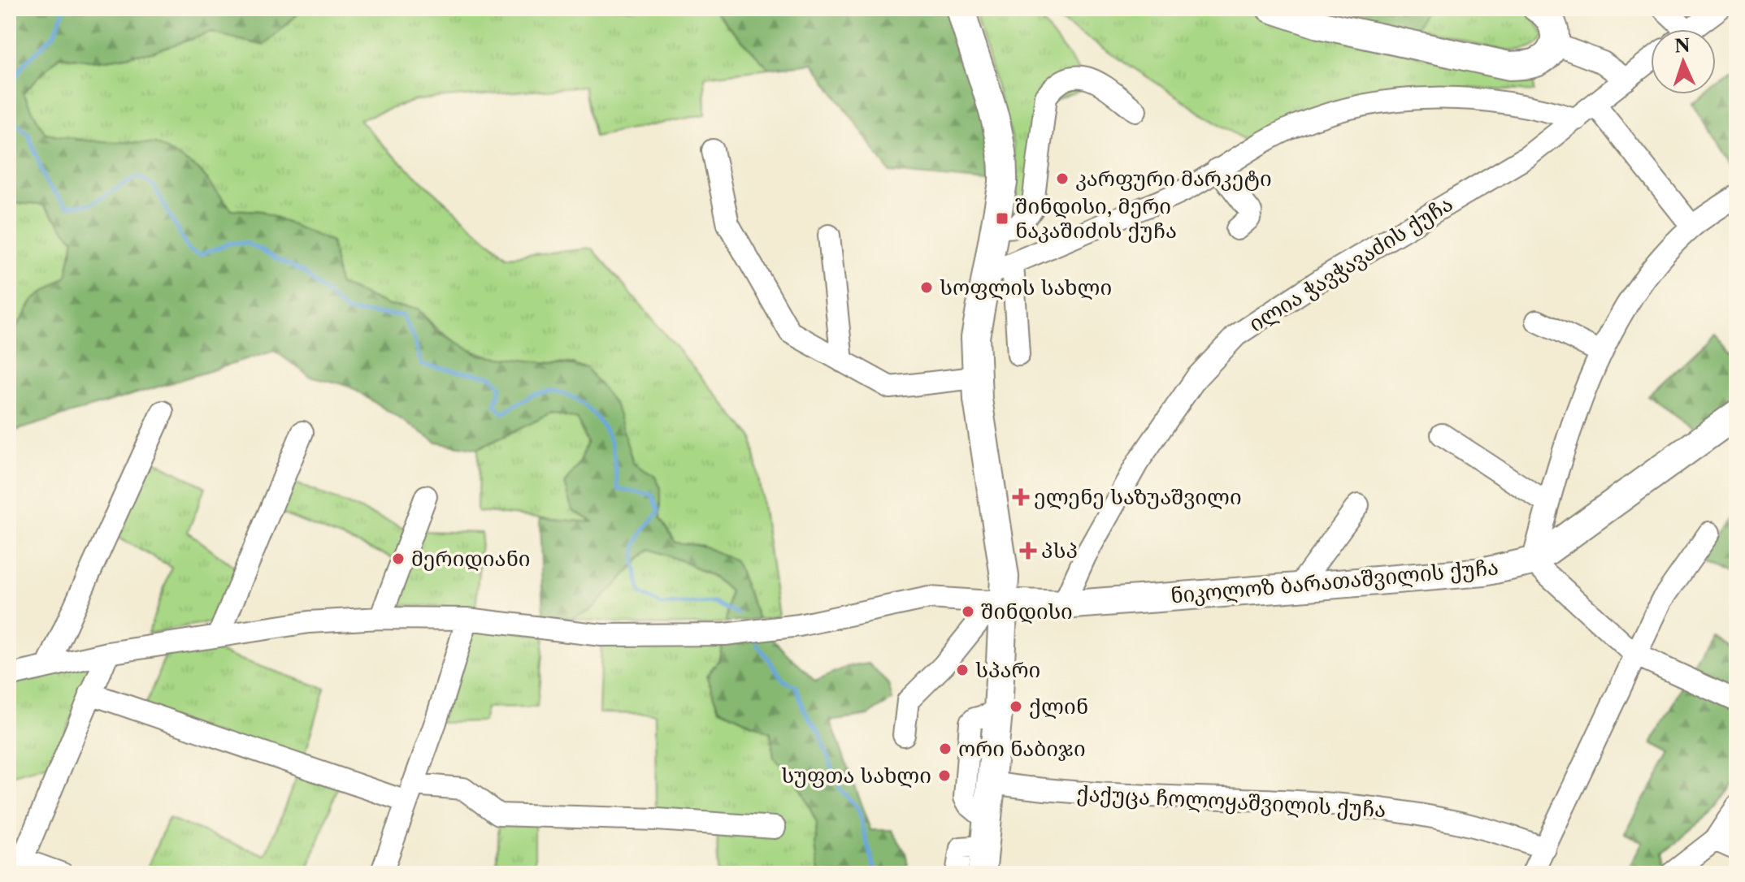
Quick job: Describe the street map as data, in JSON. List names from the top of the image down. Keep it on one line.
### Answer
{"streets":{"main road":["ნიკოლოზ ბარათაშვილის ქუჩა"],"street":["ილია ჭავჭავაძის ქუჩა","ქაქუცა ჩოლოყაშვილის ქუჩა"]},"crossings":[["ილია ჭავჭავაძის ქუჩა","ნიკოლოზ ბარათაშვილის ქუჩა"]],"places":{"other":["კარფური მარკეტი","სოფლის სახლი","მერიდიანი","შინდისი","სპარი","ქლინ","ორი ნაბიჯი","სუფთა სახლი"],"transit":["შინდისი, მერი ნაკაშიძის ქუჩა"],"health":["ელენე საზუაშვილი","პსპ"]},"north":"top"}
